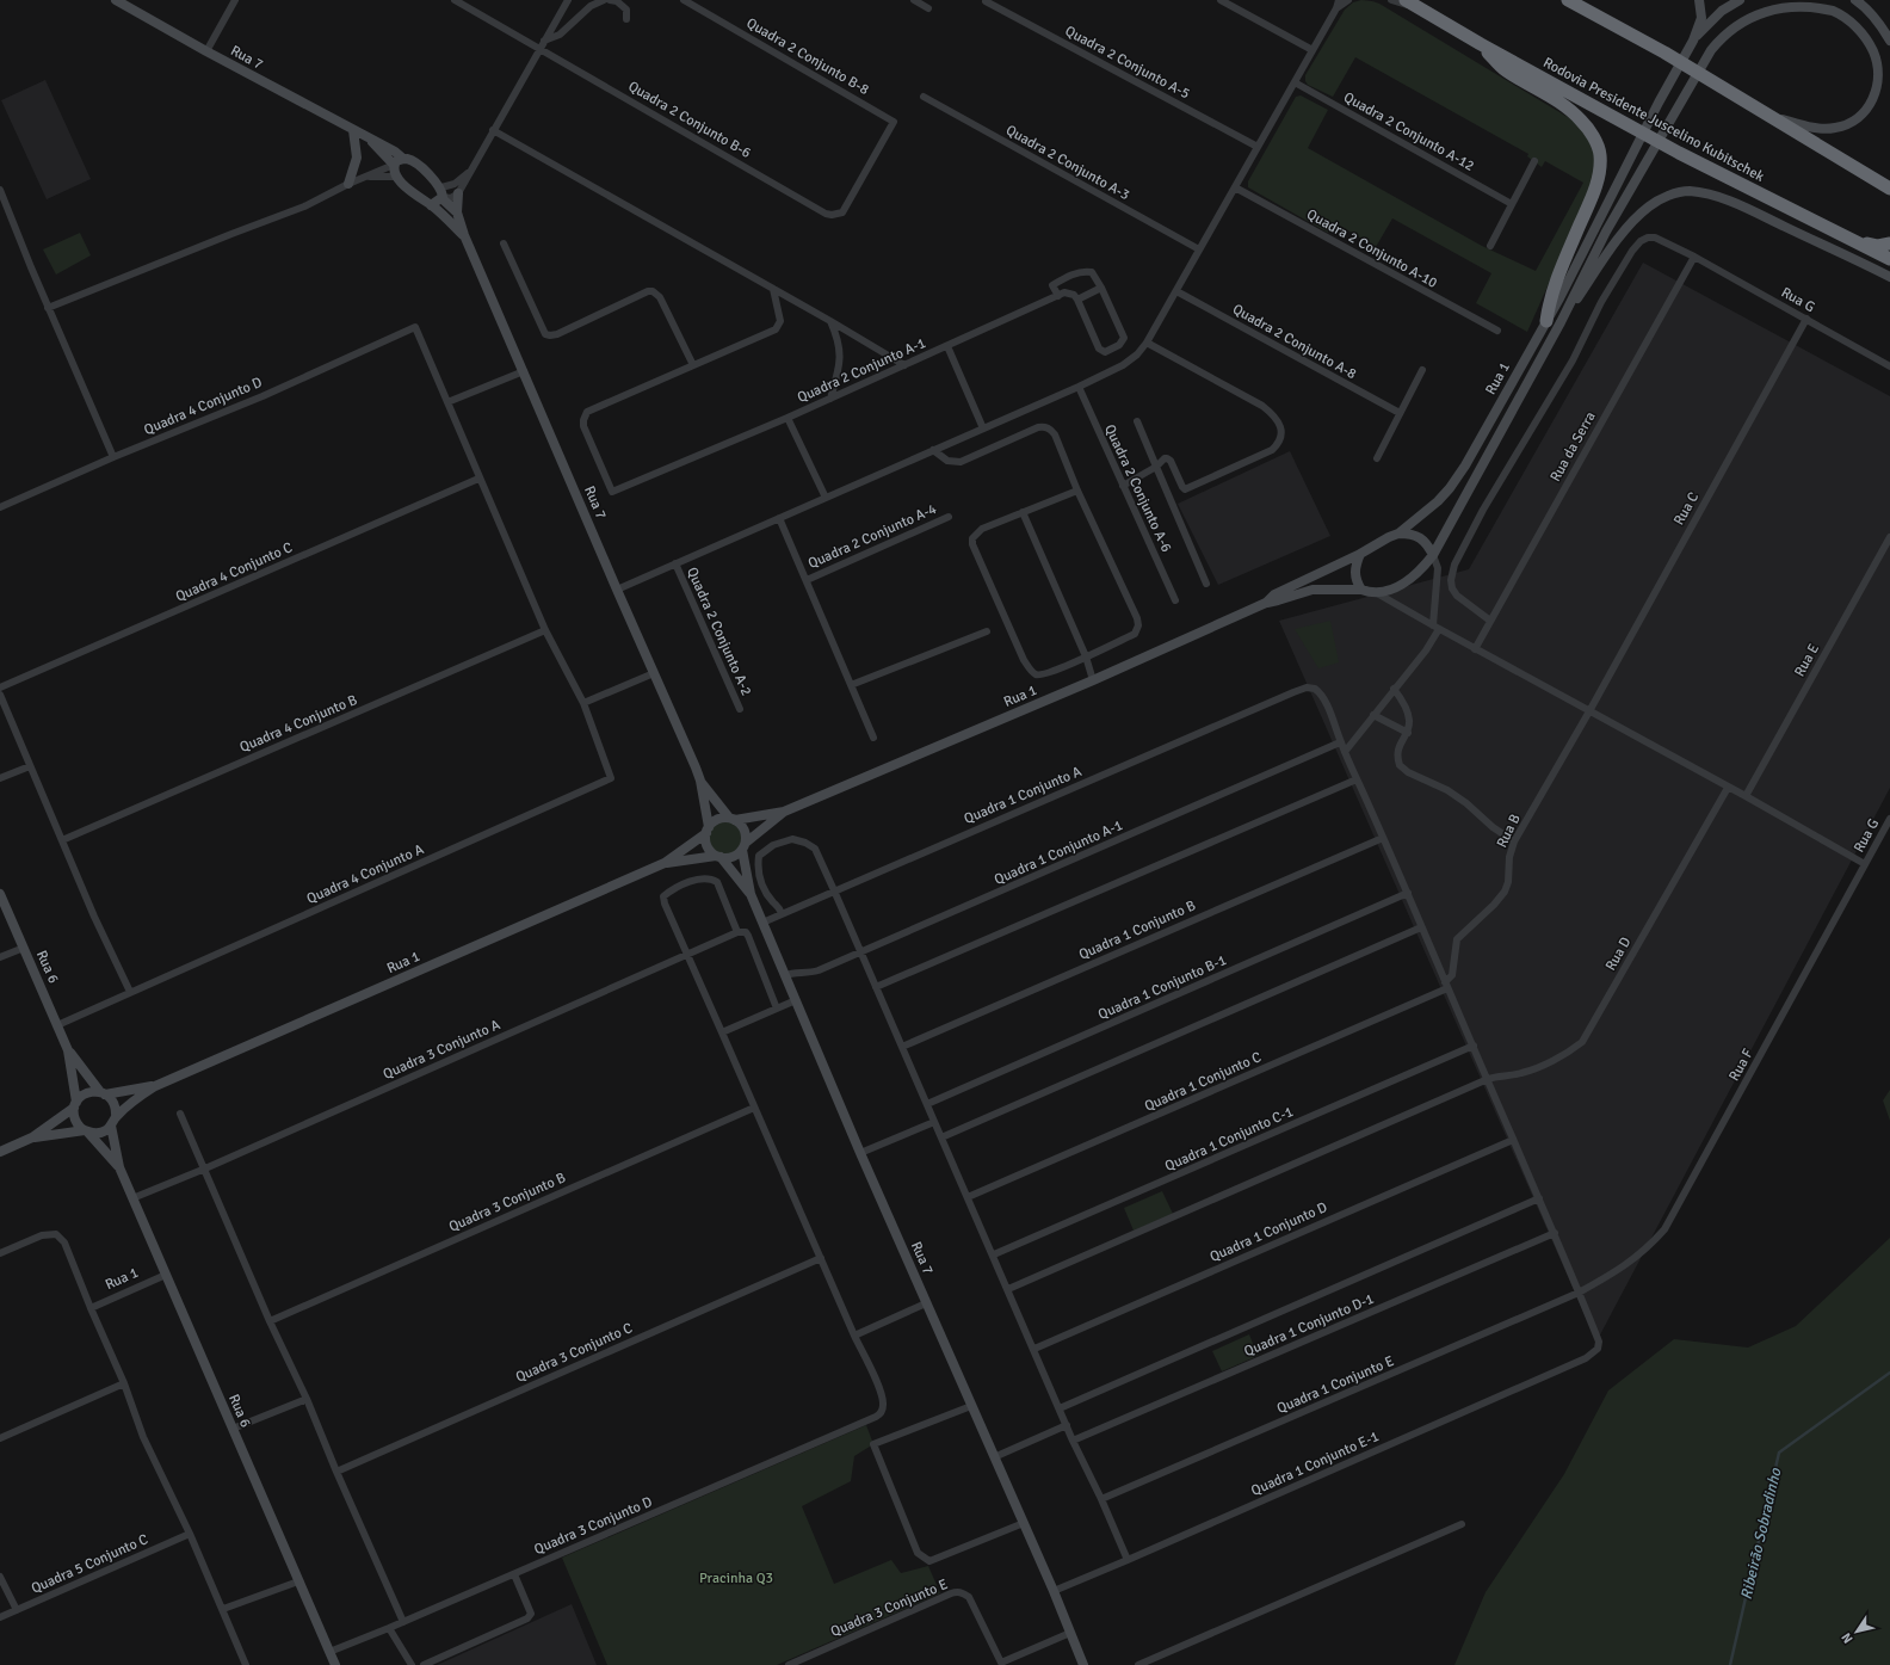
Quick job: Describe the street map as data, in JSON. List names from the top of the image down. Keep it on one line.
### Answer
{"streets":{"highway":["Rodovia Presidente Juscelino Kubitschek"],"main road":["Rua 7","Rua 1","Rua 6"],"street":["Quadra 2 Conjunto B-8","Quadra 2 Conjunto A-5","Quadra 2 Conjunto B-6","Quadra 2 Conjunto A-12","Quadra 2 Conjunto A-3","Quadra 2 Conjunto A-10","Rua G","Quadra 2 Conjunto A-8","Quadra 2 Conjunto A-1","Quadra 4 Conjunto D","Rua da Serra","Quadra 2 Conjunto A-6","Rua C","Quadra 2 Conjunto A-4","Quadra 4 Conjunto C","Quadra 2 Conjunto A-2","Rua E","Quadra 4 Conjunto B","Quadra 1 Conjunto A","Rua B","Quadra 1 Conjunto A-1","Quadra 4 Conjunto A","Quadra 1 Conjunto B","Rua D","Quadra 1 Conjunto B-1","Quadra 3 Conjunto A","Rua F","Quadra 1 Conjunto C","Quadra 1 Conjunto C-1","Quadra 3 Conjunto B","Quadra 1 Conjunto D","Quadra 1 Conjunto D-1","Quadra 3 Conjunto C","Quadra 1 Conjunto E","Quadra 1 Conjunto E-1","Quadra 3 Conjunto D","Quadra 5 Conjunto C","Quadra 3 Conjunto E"]},"crossings":[["Quadra 2 Conjunto B-8","Quadra 2 Conjunto B-6"],["Rua 7","Rua 1"],["Rua 7","Quadra 1 Conjunto A"],["Rua 7","Quadra 1 Conjunto A-1"],["Rua 7","Quadra 1 Conjunto E-1"],["Rua 7","Quadra 3 Conjunto E"],["Rua G","Rua da Serra"],["Rua G","Rua C"],["Rua G","Rua F"],["Rua 1","Rua 6"],["Rua C","Rua B"],["Quadra 1 Conjunto A","Quadra 1 Conjunto A-1"],["Rua B","Quadra 1 Conjunto C"],["Quadra 4 Conjunto A","Rua 6"],["Rua 6","Quadra 3 Conjunto A"],["Rua 6","Quadra 3 Conjunto D"],["Rua F","Quadra 1 Conjunto E"],["Rua F","Quadra 1 Conjunto E-1"],["Quadra 1 Conjunto E","Quadra 1 Conjunto E-1"]],"water":["Ribeirão Sobradinho"],"parks":["Pracinha Q3"],"north":"bottom left"}
